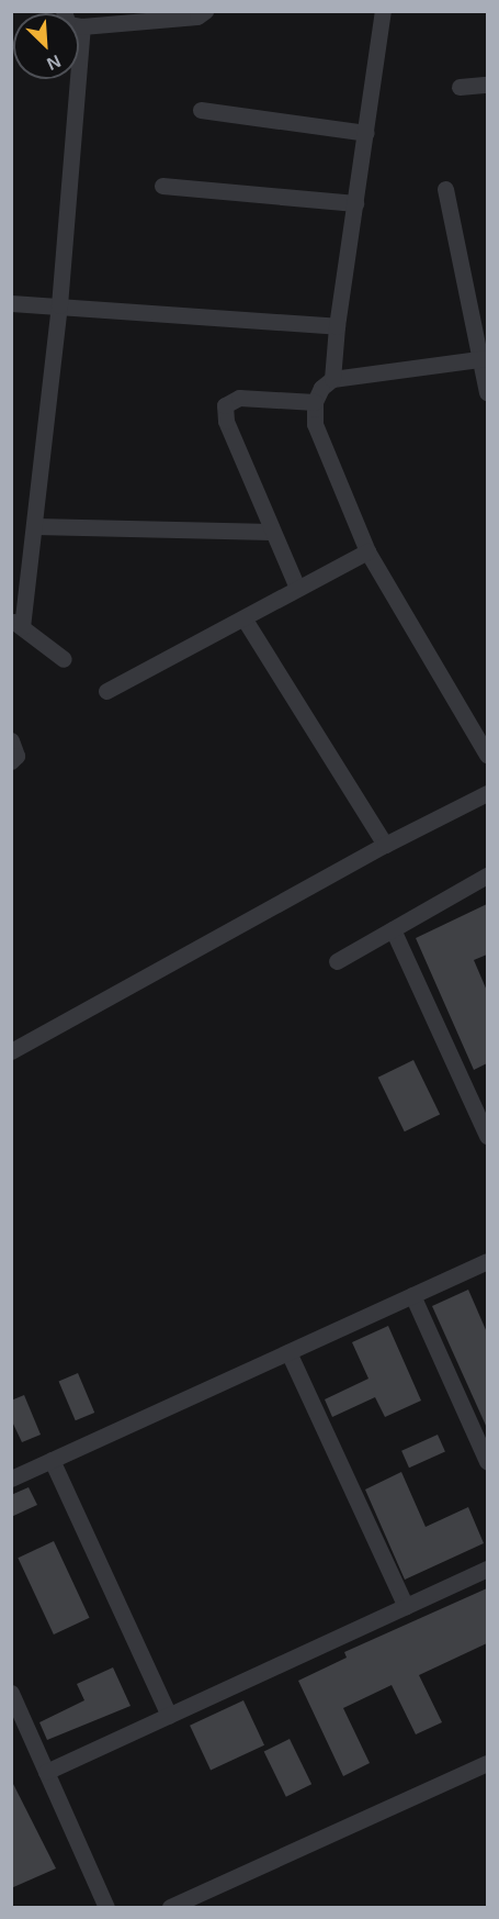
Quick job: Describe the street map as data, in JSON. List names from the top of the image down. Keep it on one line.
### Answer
{"north":"bottom right"}
